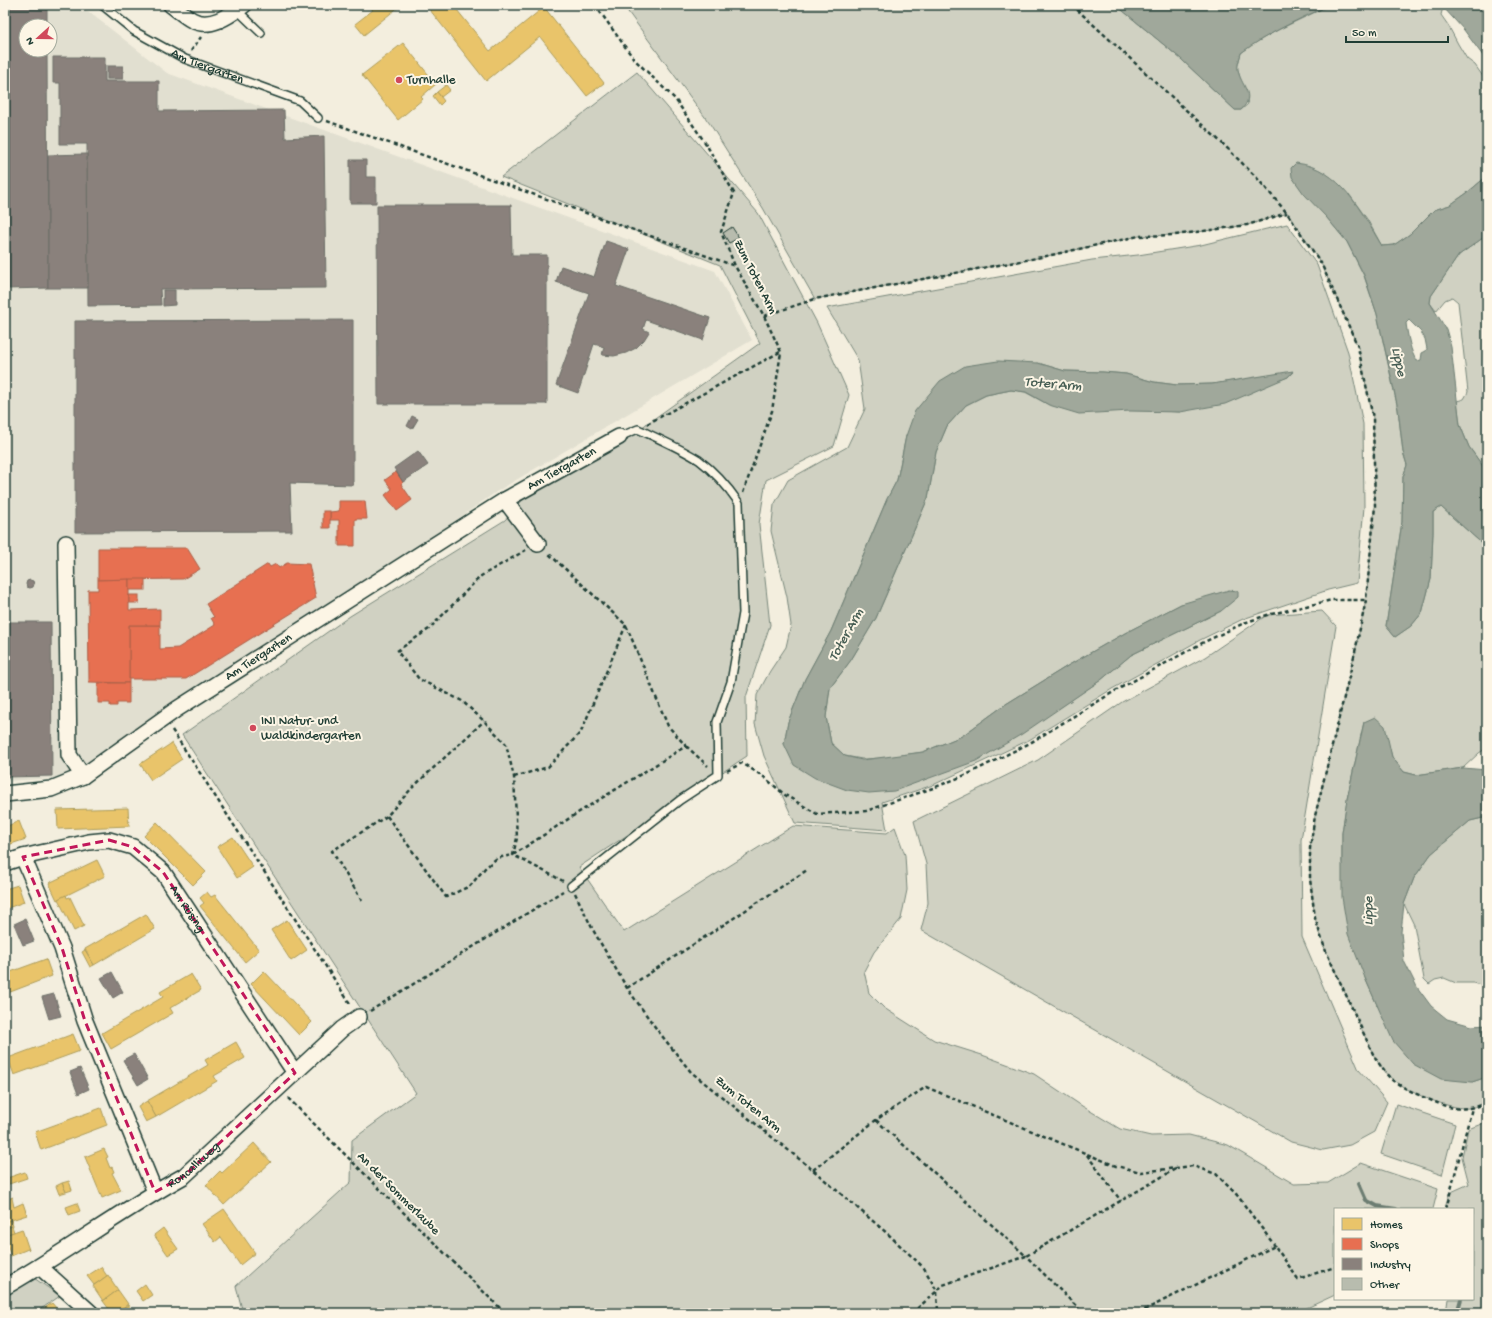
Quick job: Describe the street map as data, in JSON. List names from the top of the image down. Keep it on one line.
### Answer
{"streets":{"street":["Am Tiergarten","Am Rüsing","Roncalliweg"],"path":["Zum Toten Arm","An der Sommerlaube"]},"crossings":[["Am Rüsing","Roncalliweg"],["Roncalliweg","An der Sommerlaube"]],"water":["Lippe","Toter Arm"],"places":["Turnhalle","INI Natur- und Waldkindergarten"],"legend":["Homes","Shops","Industry","Other"],"scale_bar":"50 m","north":"left"}
